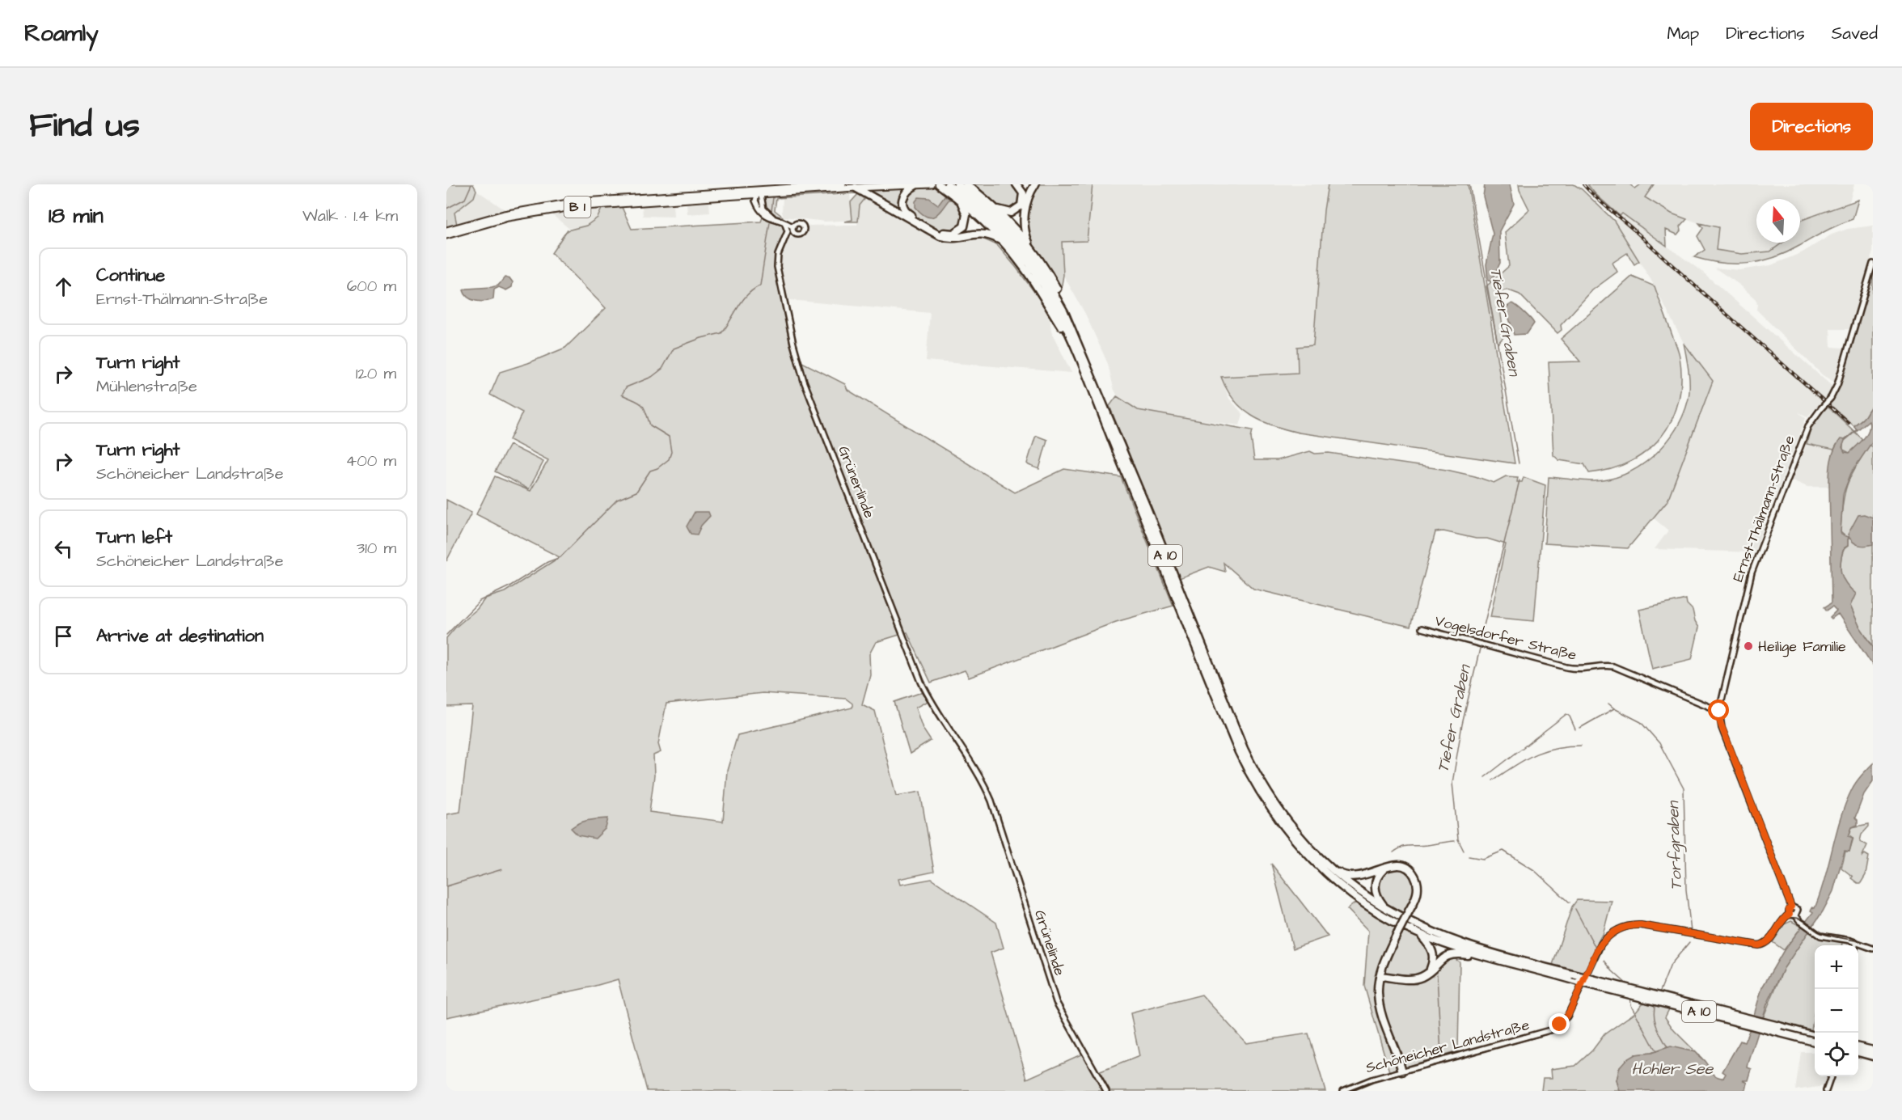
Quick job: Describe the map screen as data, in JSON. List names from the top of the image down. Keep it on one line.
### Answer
{"streets":{"highway":["A 10"],"main road":["B 1"],"street":["Grünerlinde","Ernst-Thälmann-Straße","Vogelsdorfer Straße","Grünelinde","Schöneicher Landstraße"]},"crossings":[["Grünerlinde","Grünelinde"],["Ernst-Thälmann-Straße","Vogelsdorfer Straße"]],"water":["Tiefer Graben","Torfgraben","Hohler See"],"places":["Heilige Familie"],"north":"top","page":{"header":"Roamly","nav":["Map","Directions","Saved"],"title":"Find us","buttons":"Directions","heading":["18 min","Walk · 1.4 km"],"list":[["Continue","Ernst-Thälmann-Straße","600 m"],["Turn right","Mühlenstraße","120 m"],["Turn right","Schöneicher Landstraße","400 m"],["Turn left","Schöneicher Landstraße","310 m"],"Arrive at destination"],"map_buttons":["+","−"]}}
